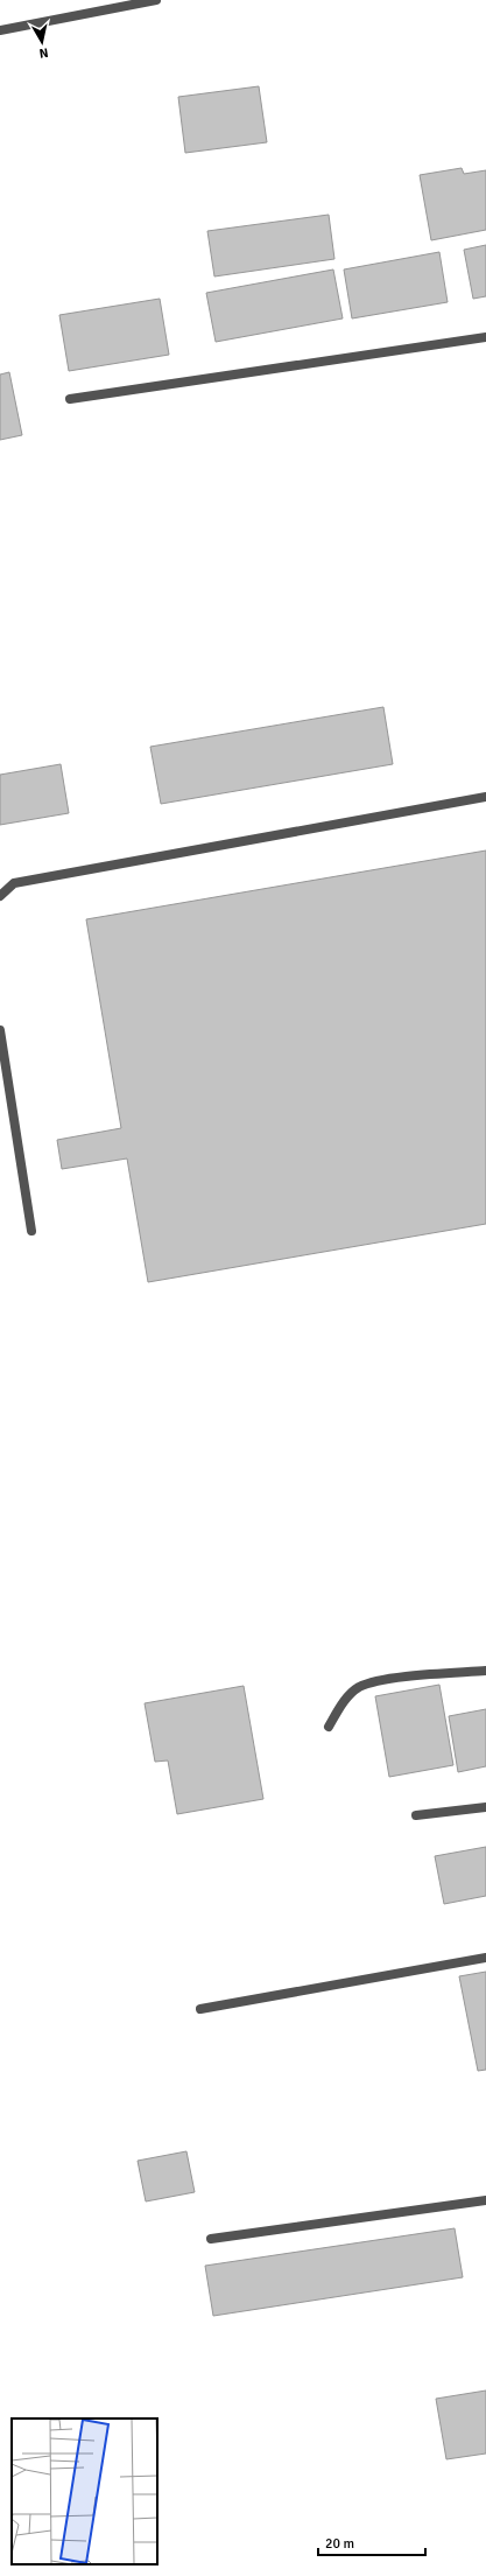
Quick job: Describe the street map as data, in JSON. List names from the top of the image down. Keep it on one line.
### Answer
{"scale_bar":"20 m","north":"bottom"}
